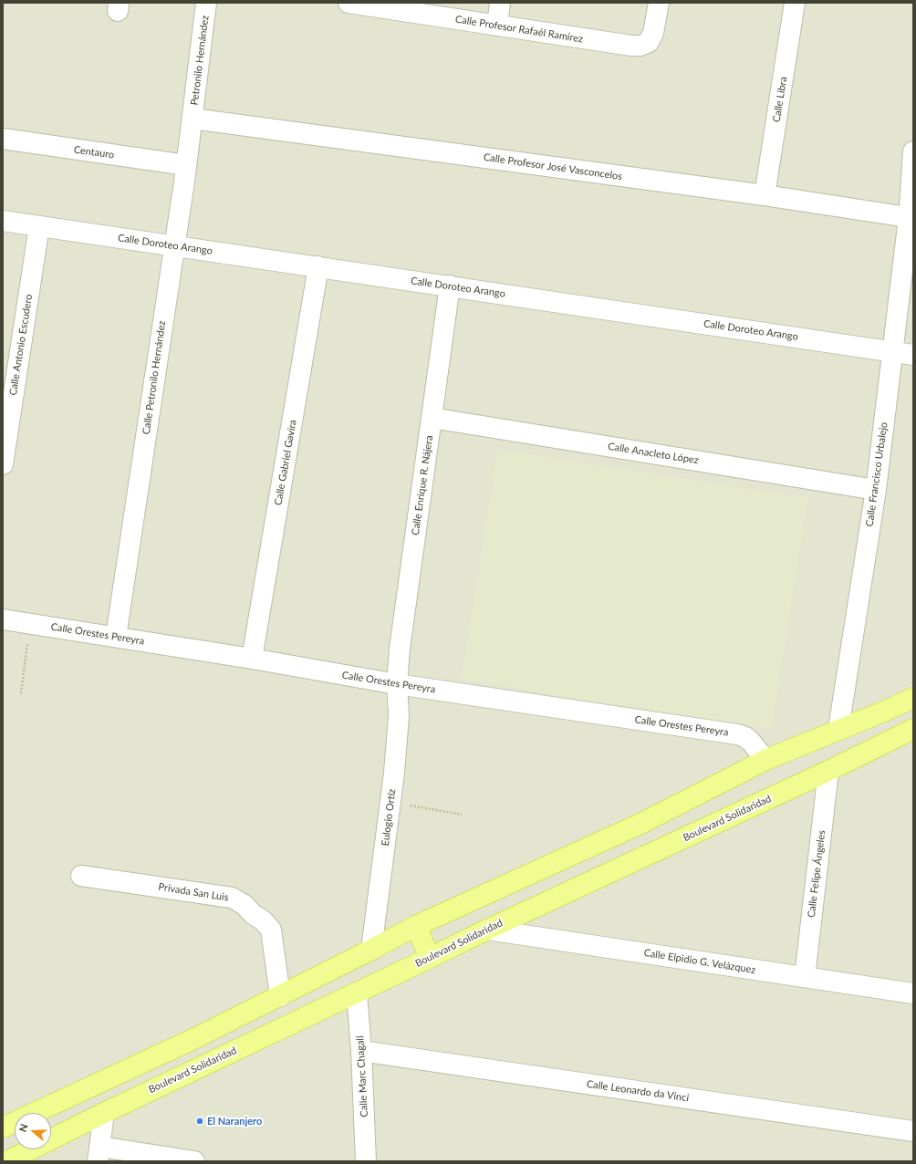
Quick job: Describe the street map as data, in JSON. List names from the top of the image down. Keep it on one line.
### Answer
{"streets":{"main road":["Boulevard Solidaridad"],"street":["Calle Profesor Rafaél Ramírez","Petronilo Hernández","Calle Libra","Centauro","Calle Profesor José Vasconcelos","Calle Doroteo Arango","Calle Antonio Escudero","Calle Petronilo Hernández","Calle Anacleto López","Calle Gabriel Gavira","Calle Francisco Urbalejo","Calle Enrique R. Nájera","Calle Orestes Pereyra","Eulogio Ortíz","Calle Felipe Ángeles","Privada San Luis","Calle Elpidio G. Velázquez","Calle Marc Chagall","Calle Leonardo da Vinci"]},"crossings":[["Petronilo Hernández","Calle Profesor José Vasconcelos"],["Petronilo Hernández","Calle Petronilo Hernández"],["Calle Libra","Calle Profesor José Vasconcelos"],["Centauro","Calle Petronilo Hernández"],["Calle Profesor José Vasconcelos","Calle Petronilo Hernández"],["Calle Profesor José Vasconcelos","Calle Francisco Urbalejo"],["Calle Doroteo Arango","Calle Antonio Escudero"],["Calle Doroteo Arango","Calle Petronilo Hernández"],["Calle Doroteo Arango","Calle Gabriel Gavira"],["Calle Doroteo Arango","Calle Francisco Urbalejo"],["Calle Doroteo Arango","Calle Enrique R. Nájera"],["Calle Petronilo Hernández","Calle Orestes Pereyra"],["Calle Anacleto López","Calle Francisco Urbalejo"],["Calle Anacleto López","Calle Enrique R. Nájera"],["Calle Gabriel Gavira","Calle Orestes Pereyra"],["Calle Enrique R. Nájera","Calle Orestes Pereyra"],["Calle Enrique R. Nájera","Eulogio Ortíz"],["Calle Orestes Pereyra","Eulogio Ortíz"],["Boulevard Solidaridad","Calle Felipe Ángeles"],["Boulevard Solidaridad","Calle Elpidio G. Velázquez"],["Boulevard Solidaridad","Calle Marc Chagall"],["Calle Felipe Ángeles","Calle Elpidio G. Velázquez"],["Calle Marc Chagall","Calle Leonardo da Vinci"]],"places":["El Naranjero"],"north":"left"}
